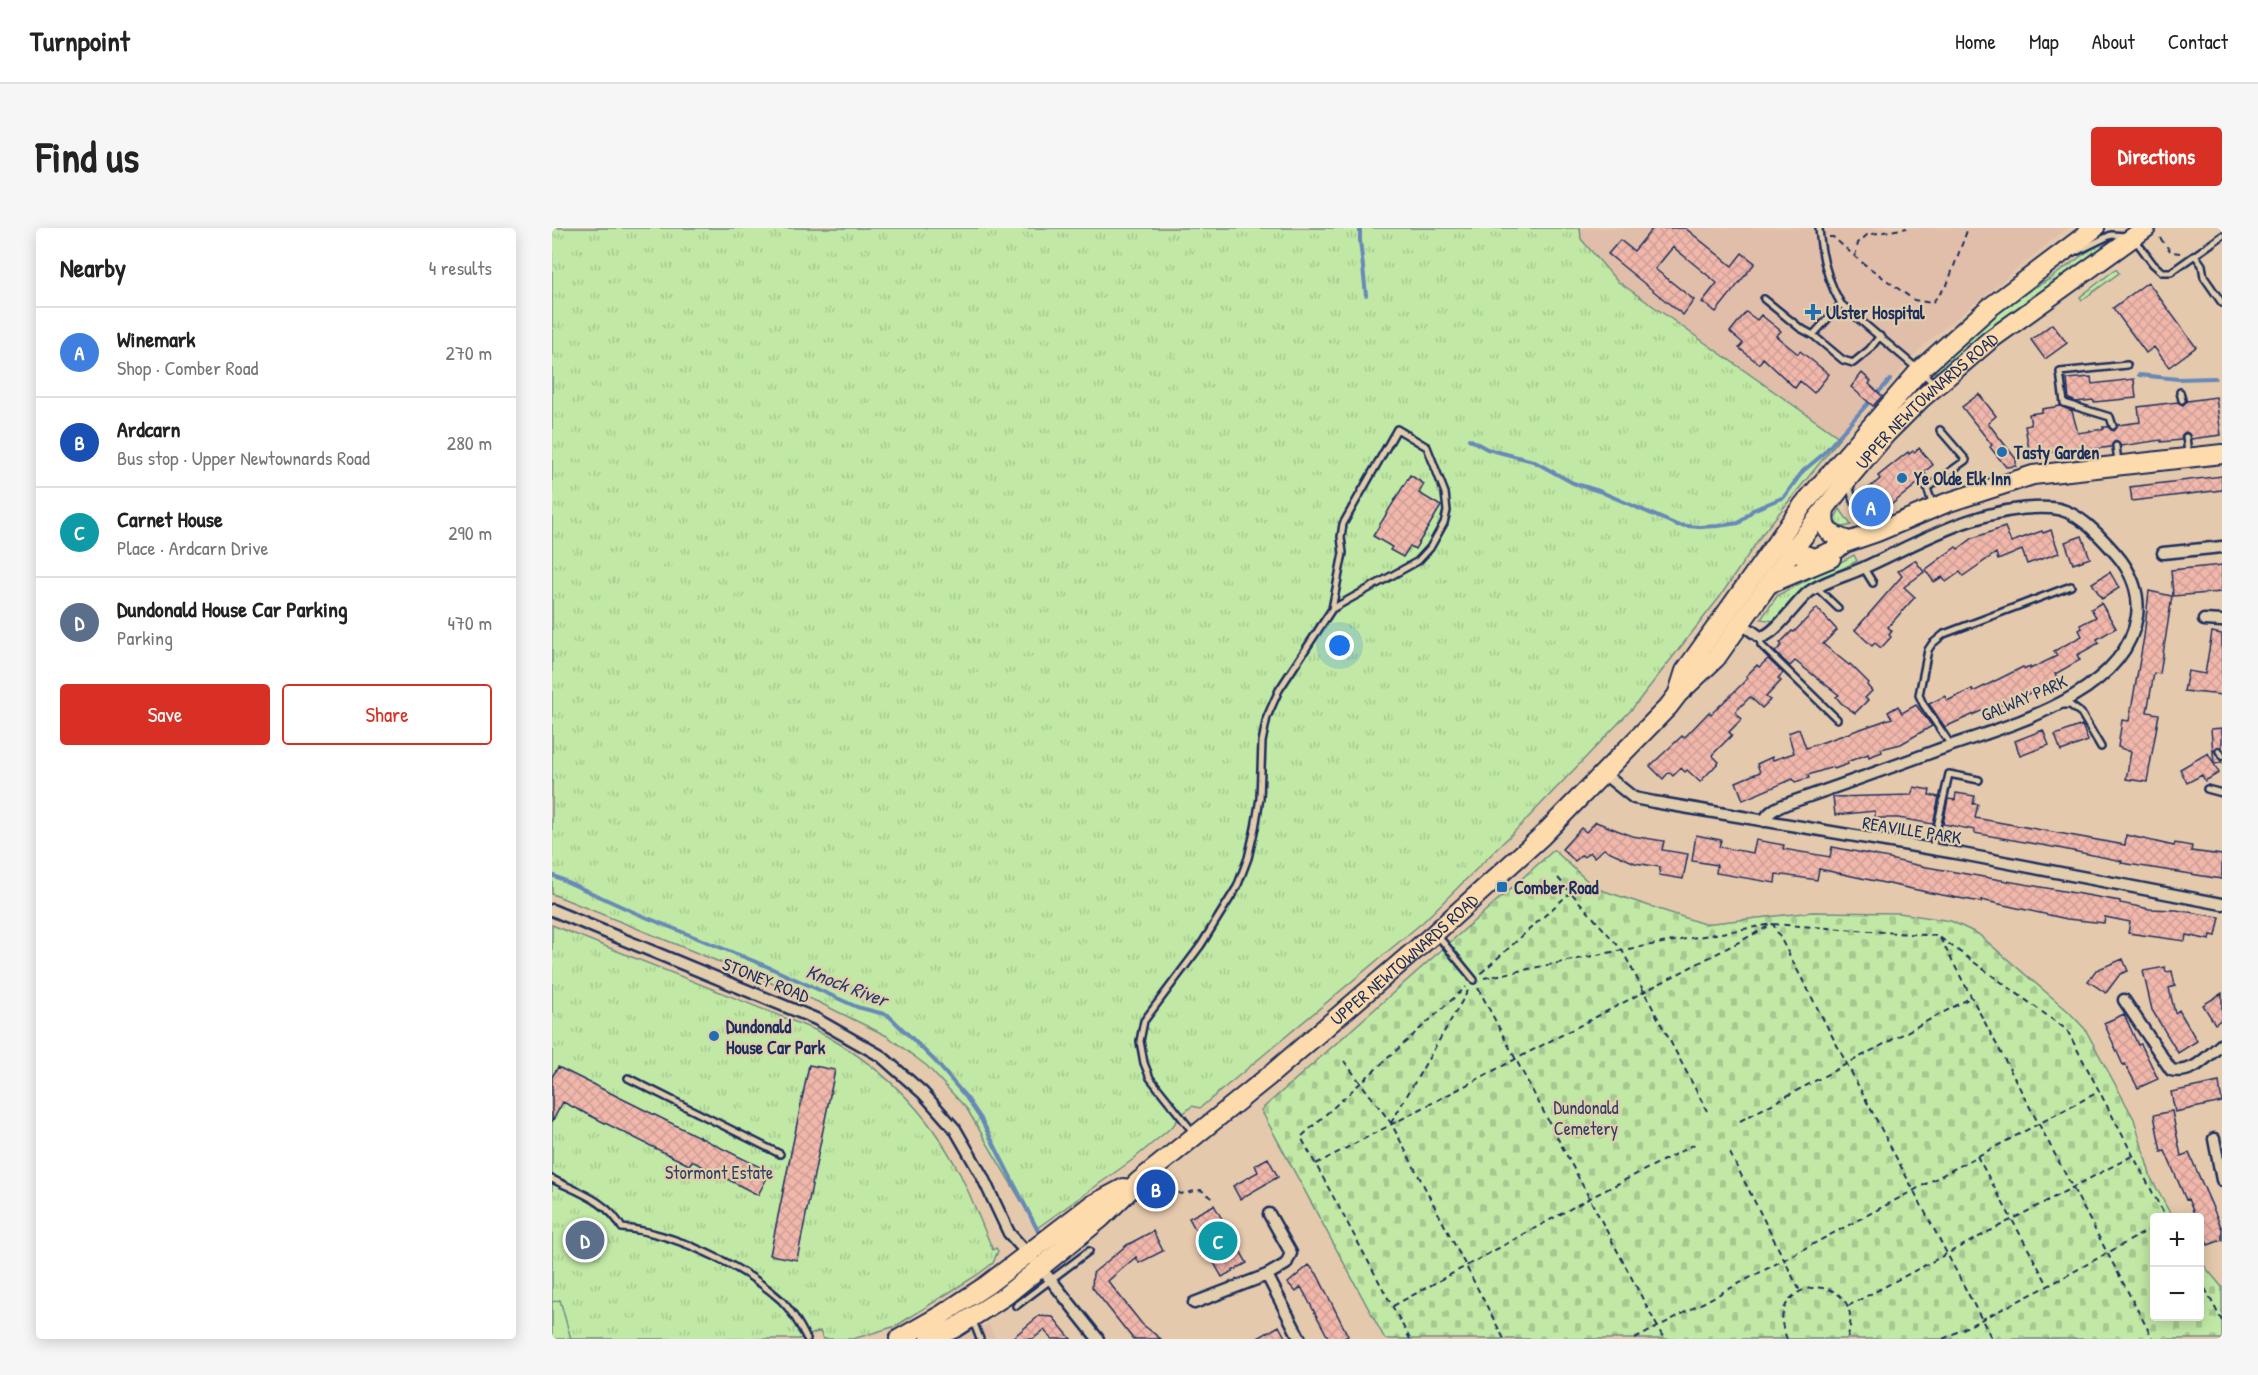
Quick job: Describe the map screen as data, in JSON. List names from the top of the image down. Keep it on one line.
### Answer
{"streets":{"highway":["UPPER NEWTOWNARDS ROAD"],"street":["GALWAY PARK","REAVILLE PARK","STONEY ROAD"]},"crossings":[["UPPER NEWTOWNARDS ROAD","REAVILLE PARK"],["UPPER NEWTOWNARDS ROAD","STONEY ROAD"],["GALWAY PARK","REAVILLE PARK"]],"water":["Knock River"],"parks":["Dundonald Cemetery","Stormont Estate"],"places":{"health":["Ulster Hospital"],"other":["Tasty Garden","Ye Olde Elk Inn","Dundonald House Car Park"],"transit":["Comber Road"]},"page":{"header":"Turnpoint","nav":["Home","Map","About","Contact"],"buttons":["Directions",["Save","Share"]],"title":"Find us","heading":["Nearby","4 results"],"list":[{"mark":"A","name":"Winemark","note":"Shop · Comber Road","value":"270 m"},{"mark":"B","name":"Ardcarn","note":"Bus stop · Upper Newtownards Road","value":"280 m"},{"mark":"C","name":"Carnet House","note":"Place · Ardcarn Drive","value":"290 m"},{"mark":"D","name":"Dundonald House Car Parking","note":"Parking","value":"470 m"}],"pins":["A","B","D","C"],"map_buttons":["+","−"]}}
